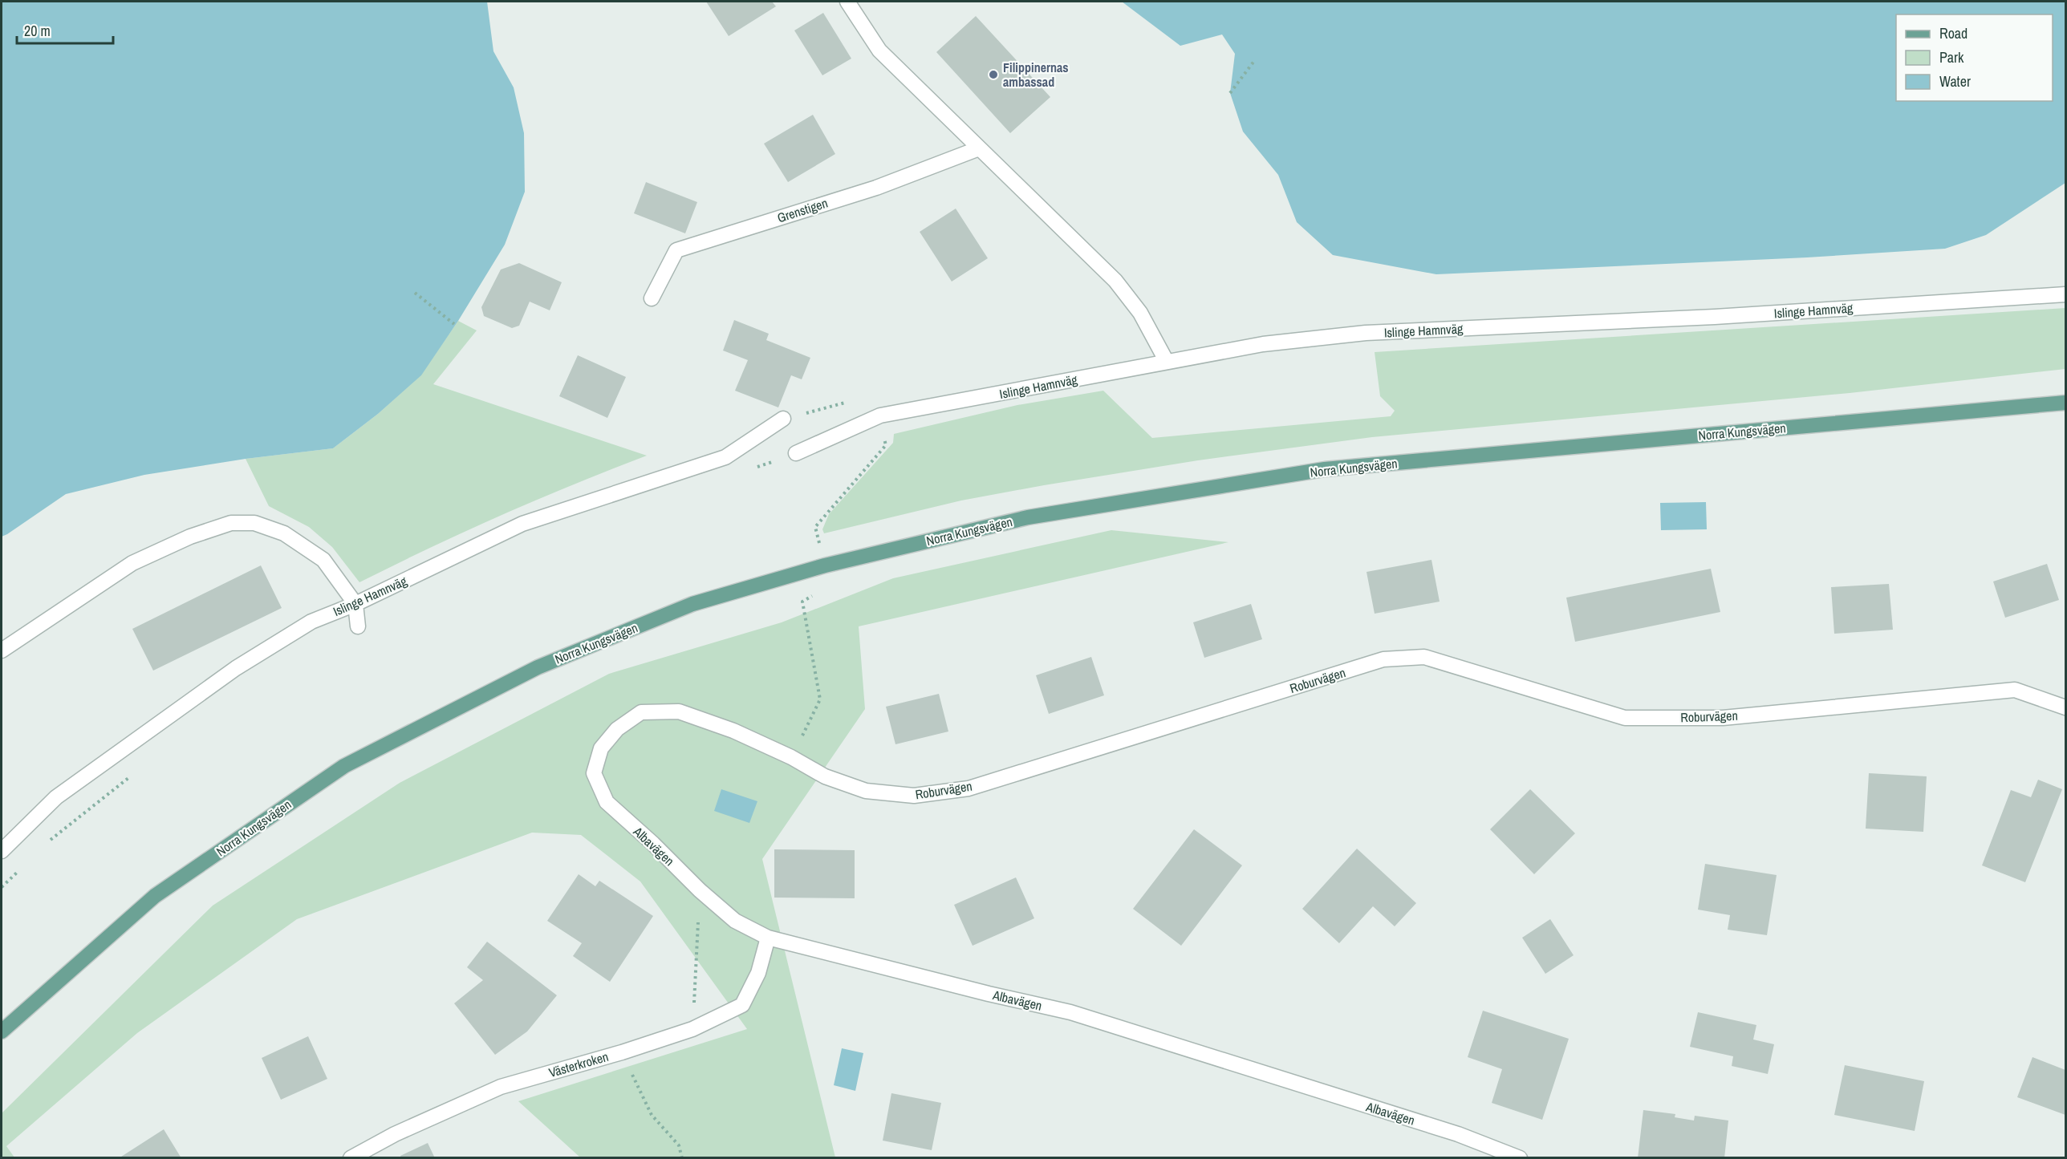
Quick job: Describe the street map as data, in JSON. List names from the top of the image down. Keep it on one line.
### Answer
{"streets":{"main road":["Norra Kungsvägen"],"street":["Grenstigen","Islinge Hamnväg","Roburvägen","Albavägen","Västerkroken"]},"crossings":[["Roburvägen","Albavägen"],["Albavägen","Västerkroken"]],"places":["Filippinernas ambassad"],"legend":["Road","Park","Water"],"scale_bar":"20 m"}
